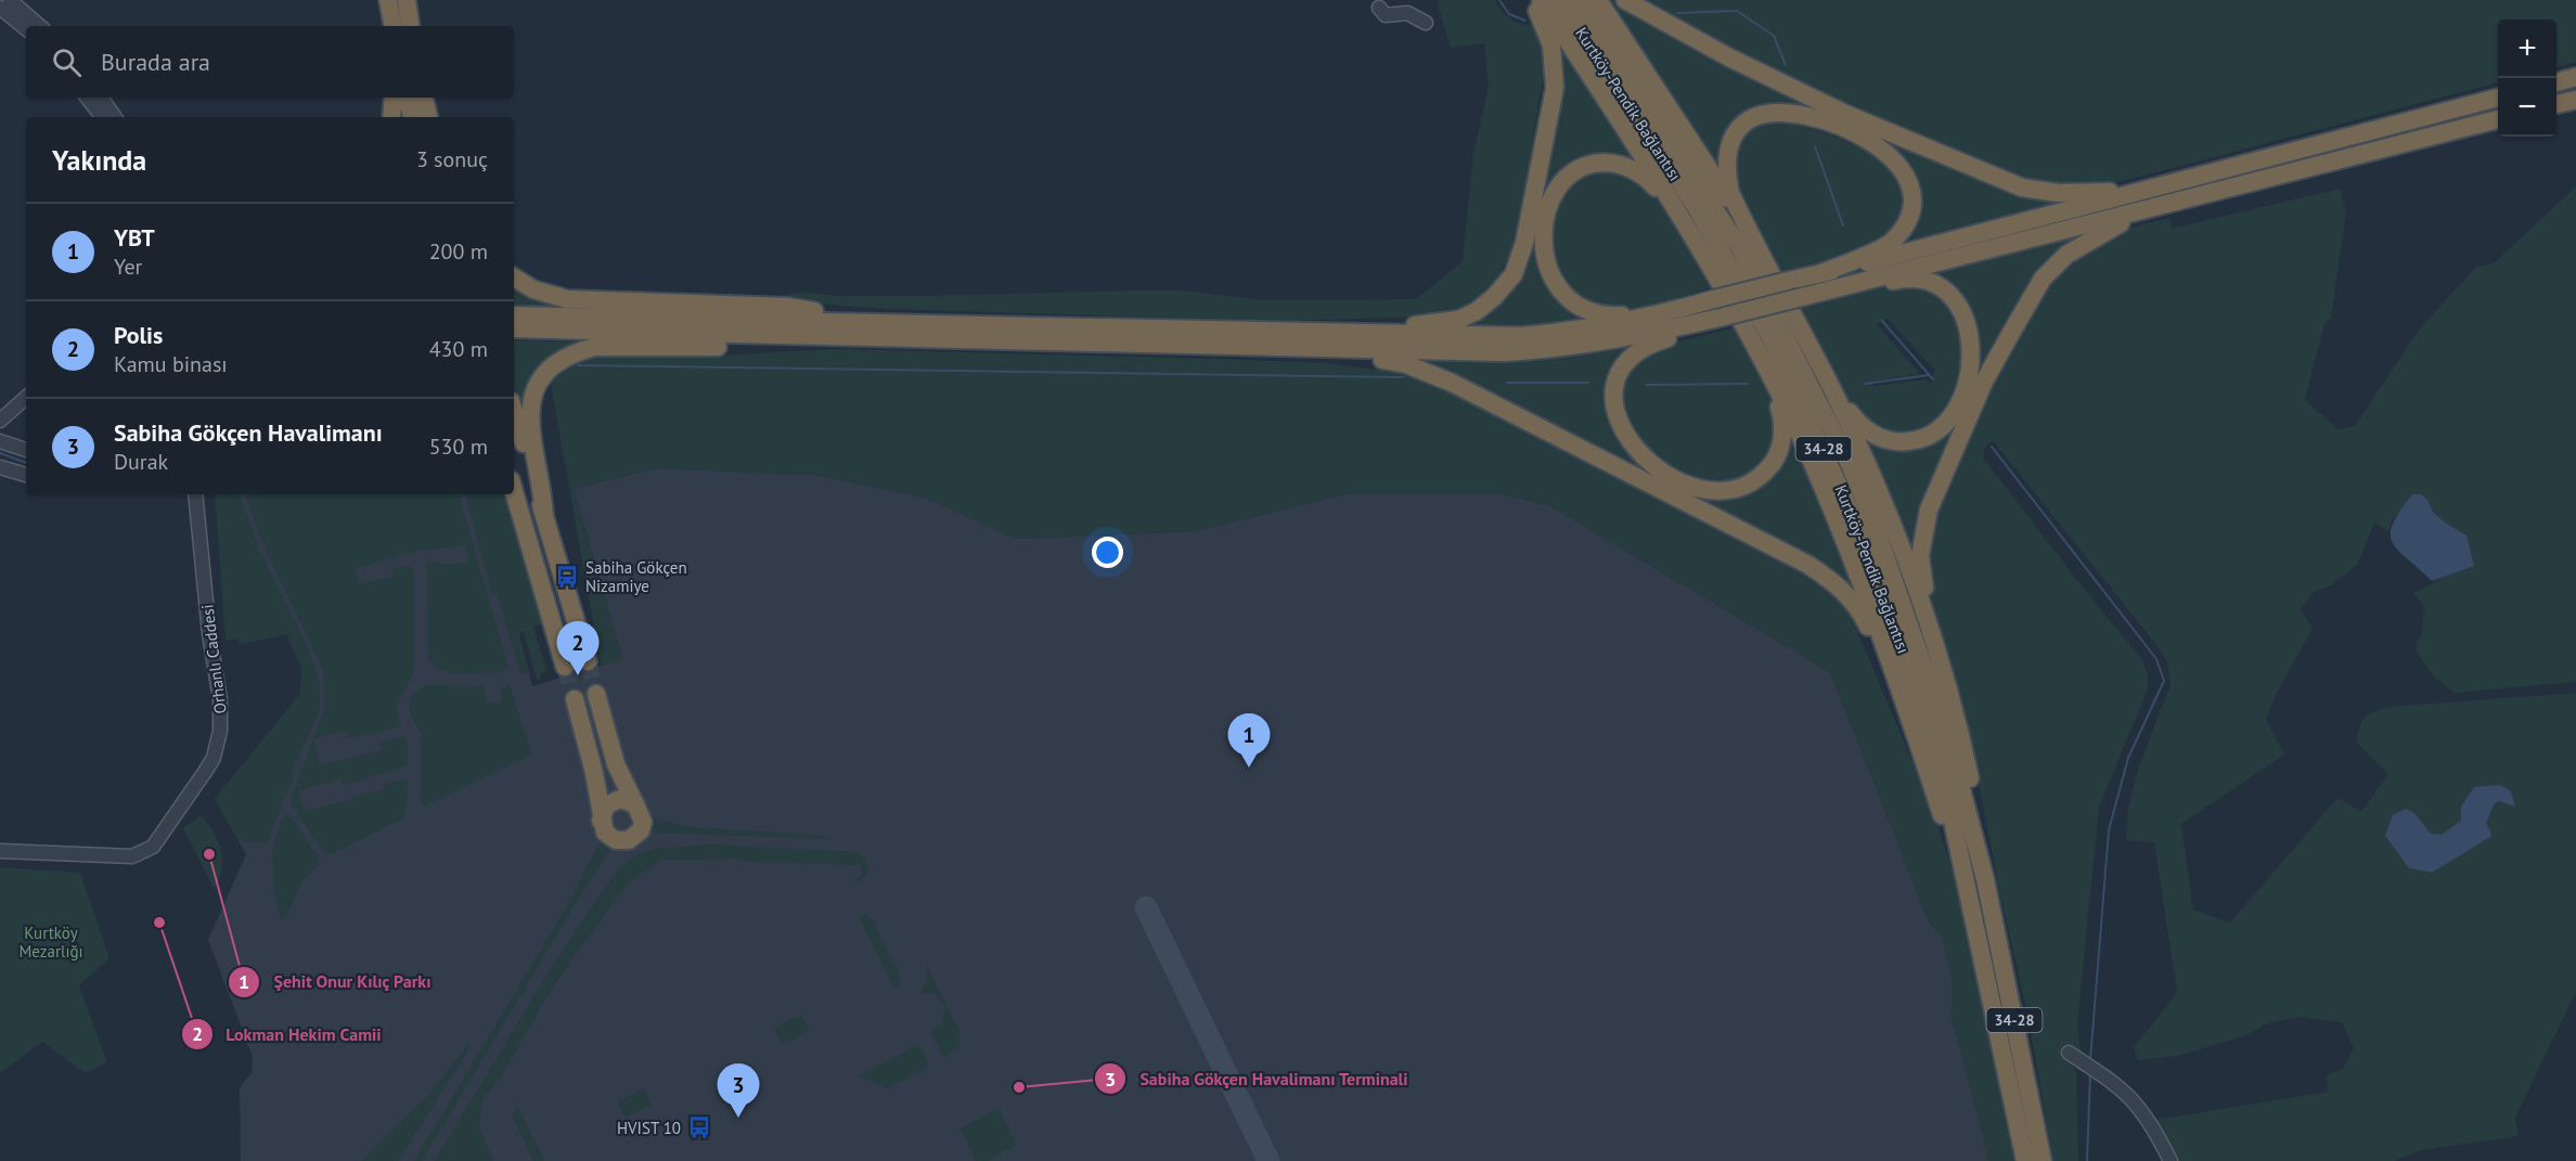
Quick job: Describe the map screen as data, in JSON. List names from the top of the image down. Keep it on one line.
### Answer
{"streets":{"highway":["Kurtköy-Pendik Bağlantısı","34-28"],"street":["Orhanlı Caddesi"]},"parks":["Kurtköy Mezarlığı"],"places":{"bus stop":["Sabiha Gökçen Nizamiye","HVIST 10"],"other":["Şehit Onur Kılıç Parkı","Lokman Hekim Camii","Sabiha Gökçen Havalimanı Terminali"]},"page":{"map_buttons":["+","−"],"search":"Burada ara","heading":["Yakında","3 sonuç"],"list":[{"mark":"1","name":"YBT","note":"Yer","value":"200 m"},{"mark":"2","name":"Polis","note":"Kamu binası","value":"430 m"},{"mark":"3","name":"Sabiha Gökçen Havalimanı","note":"Durak","value":"530 m"}],"pins":["2","1","3"]}}
